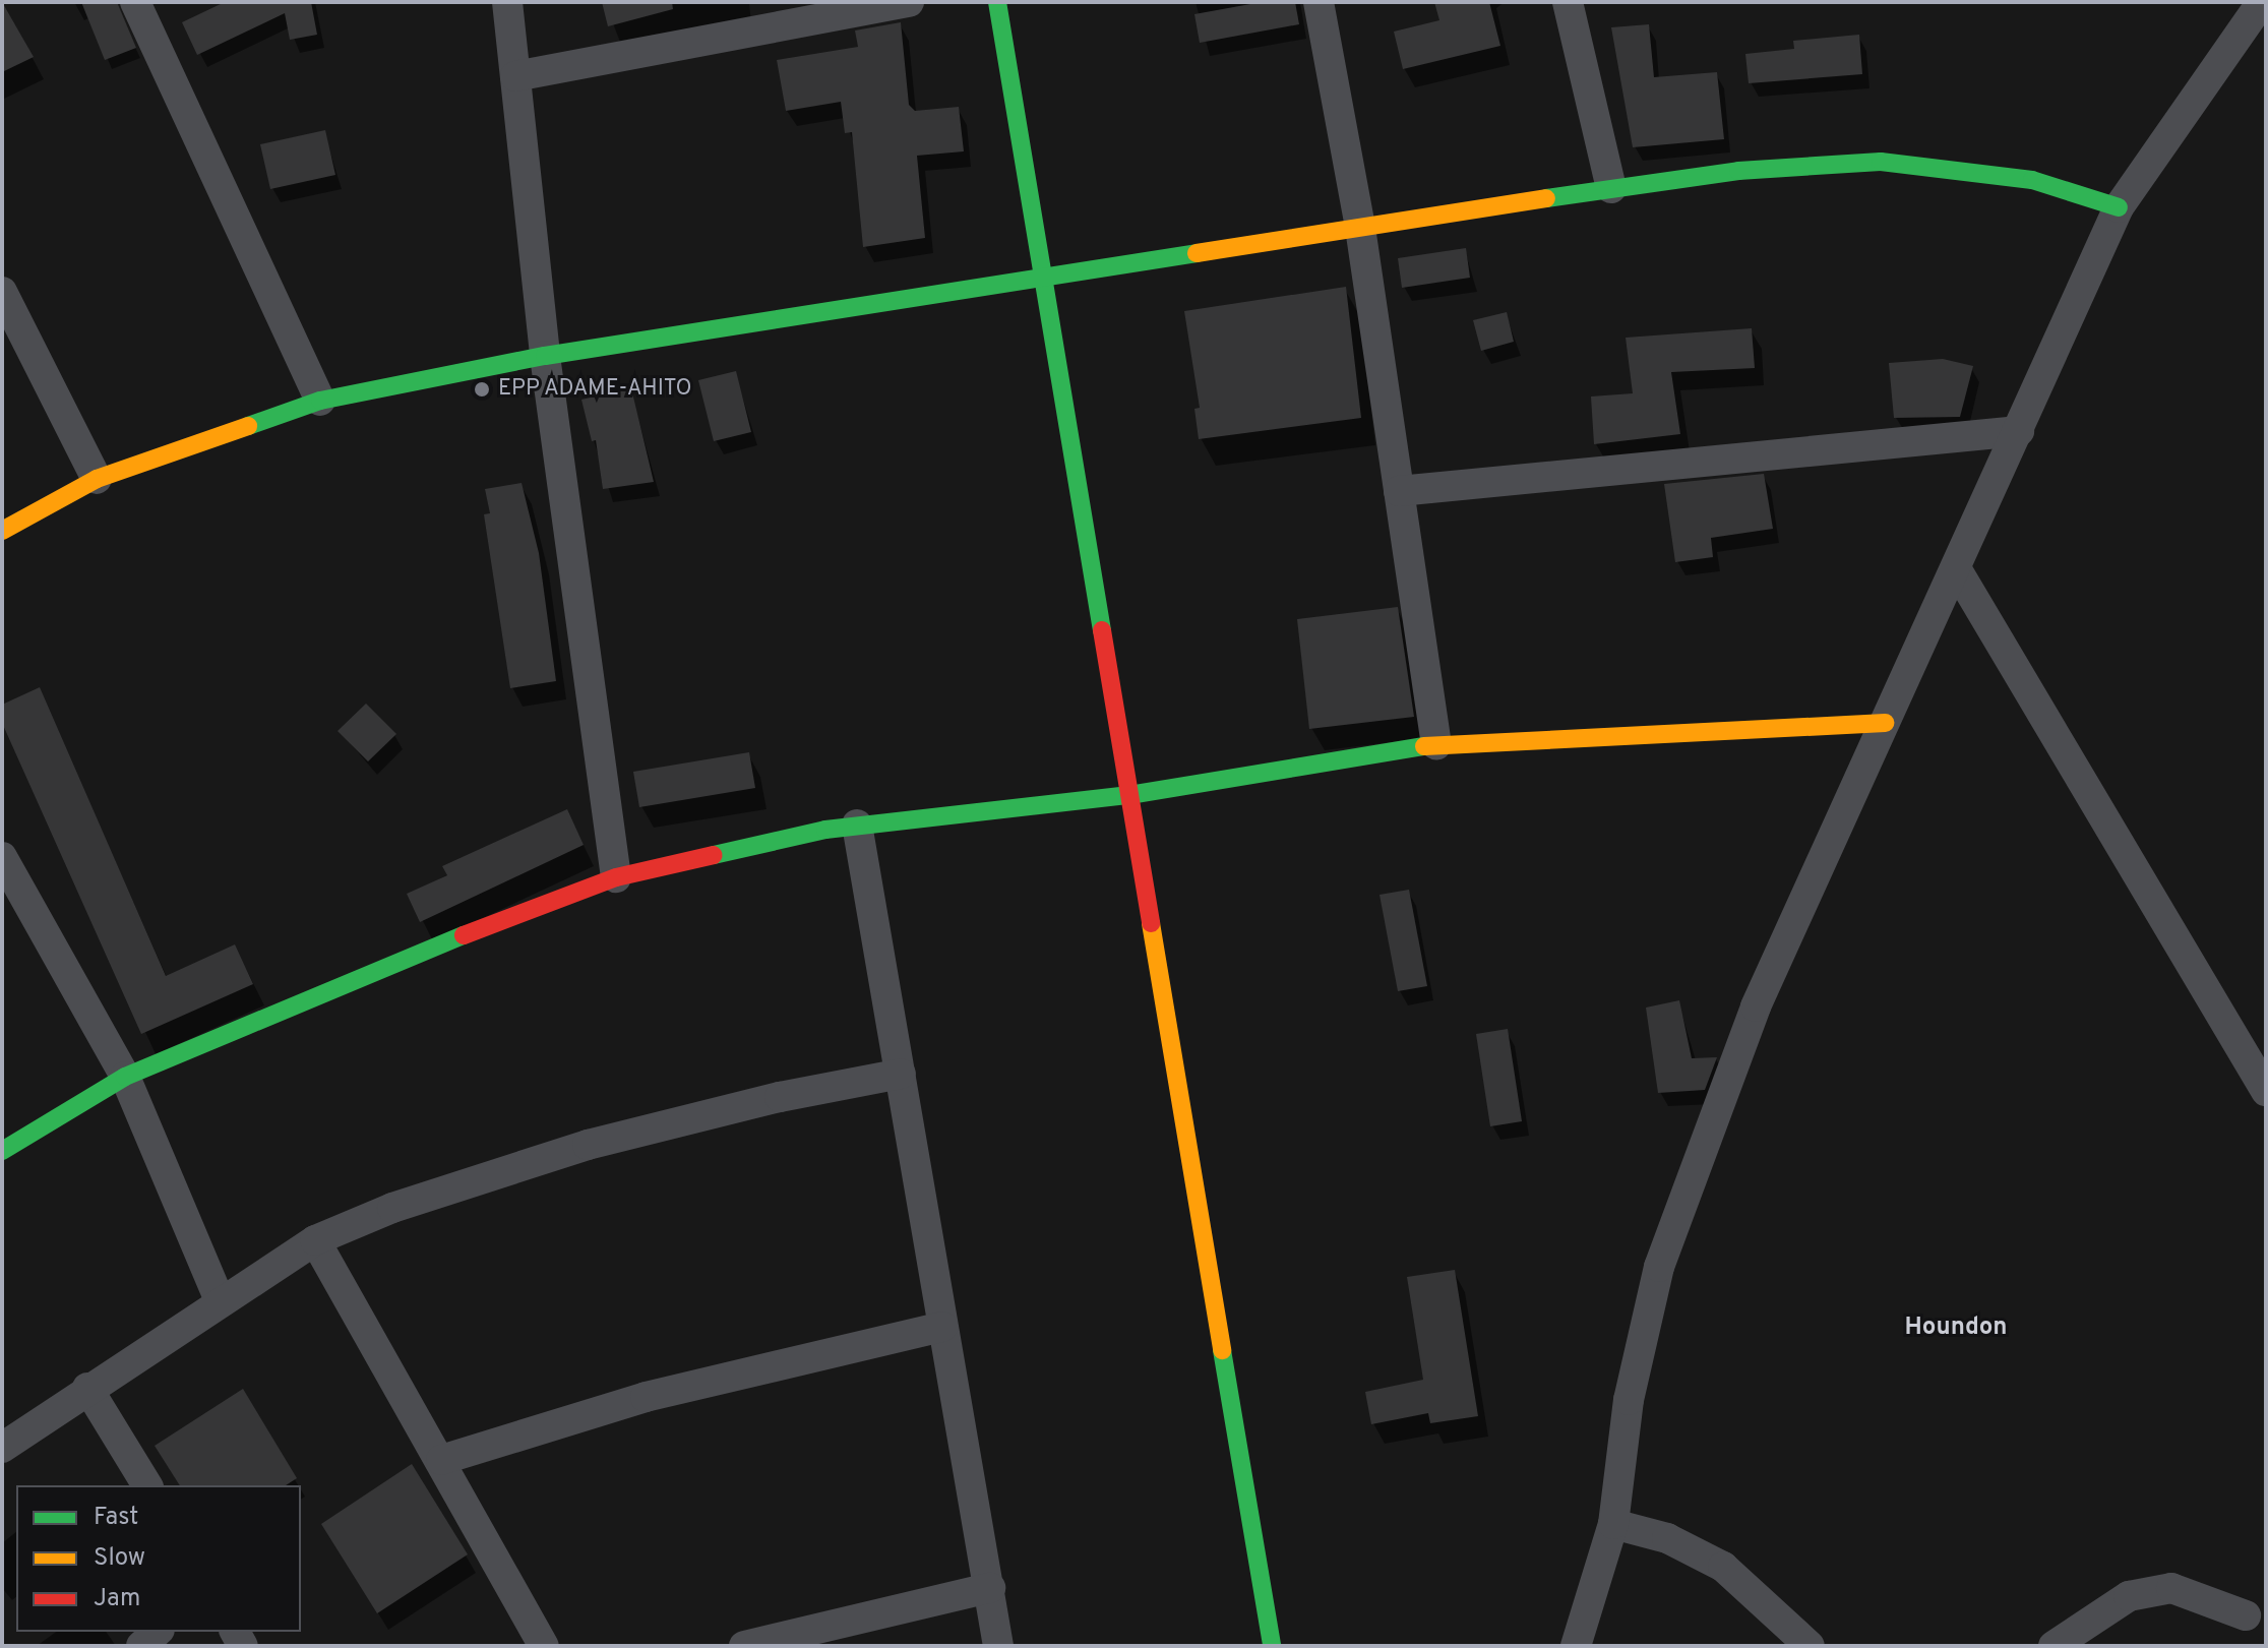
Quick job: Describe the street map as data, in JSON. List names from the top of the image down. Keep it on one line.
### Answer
{"districts":["Houndon"],"places":["EPP ADAME-AHITO"],"legend":["Fast","Slow","Jam"]}
